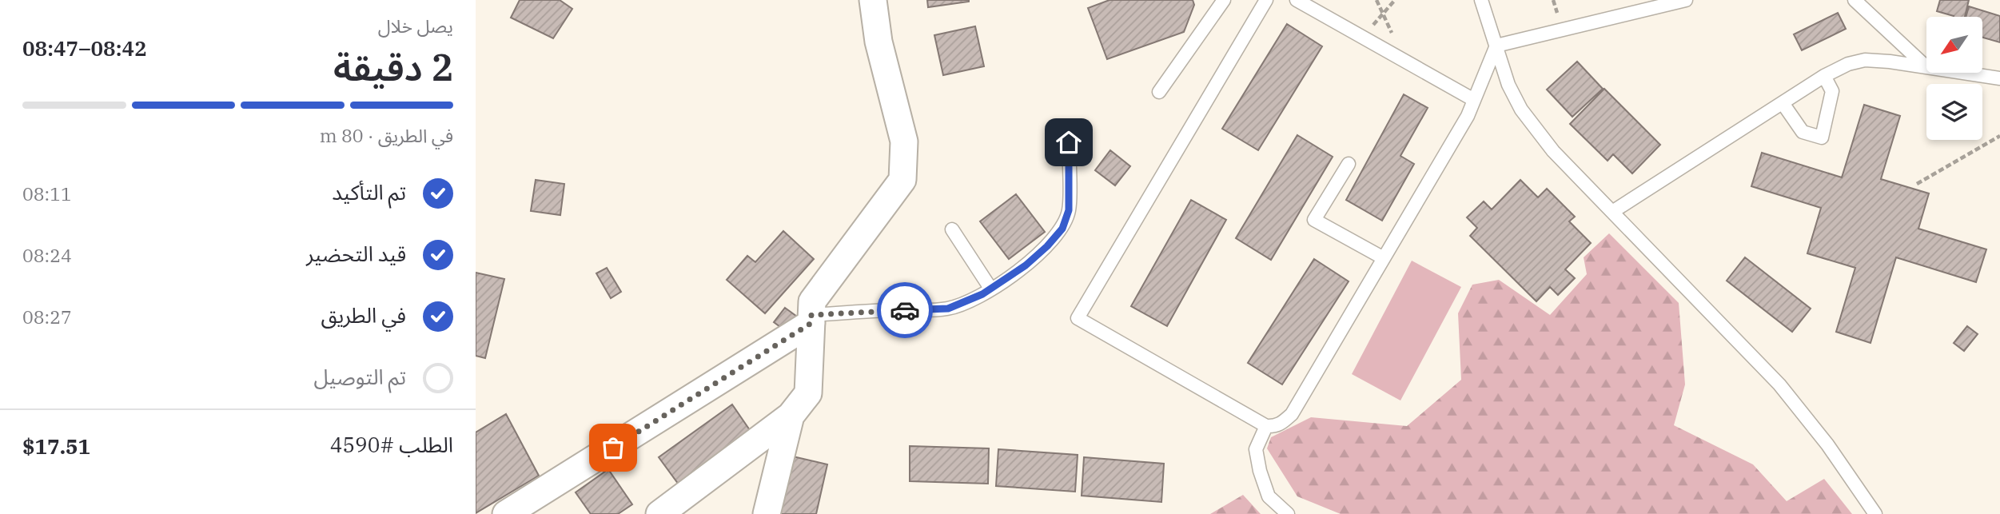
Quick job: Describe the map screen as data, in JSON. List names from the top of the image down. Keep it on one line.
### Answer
{"north":"bottom left","page":{"heading":["2 دقيقة","يصل خلال","08:42–08:47"],"panel":["الطلب #4590","$17.51"],"bar":"في الطريق · 80 m","list":[["تم التأكيد","08:11"],["قيد التحضير","08:24"],["في الطريق","08:27"],"تم التوصيل"]}}
